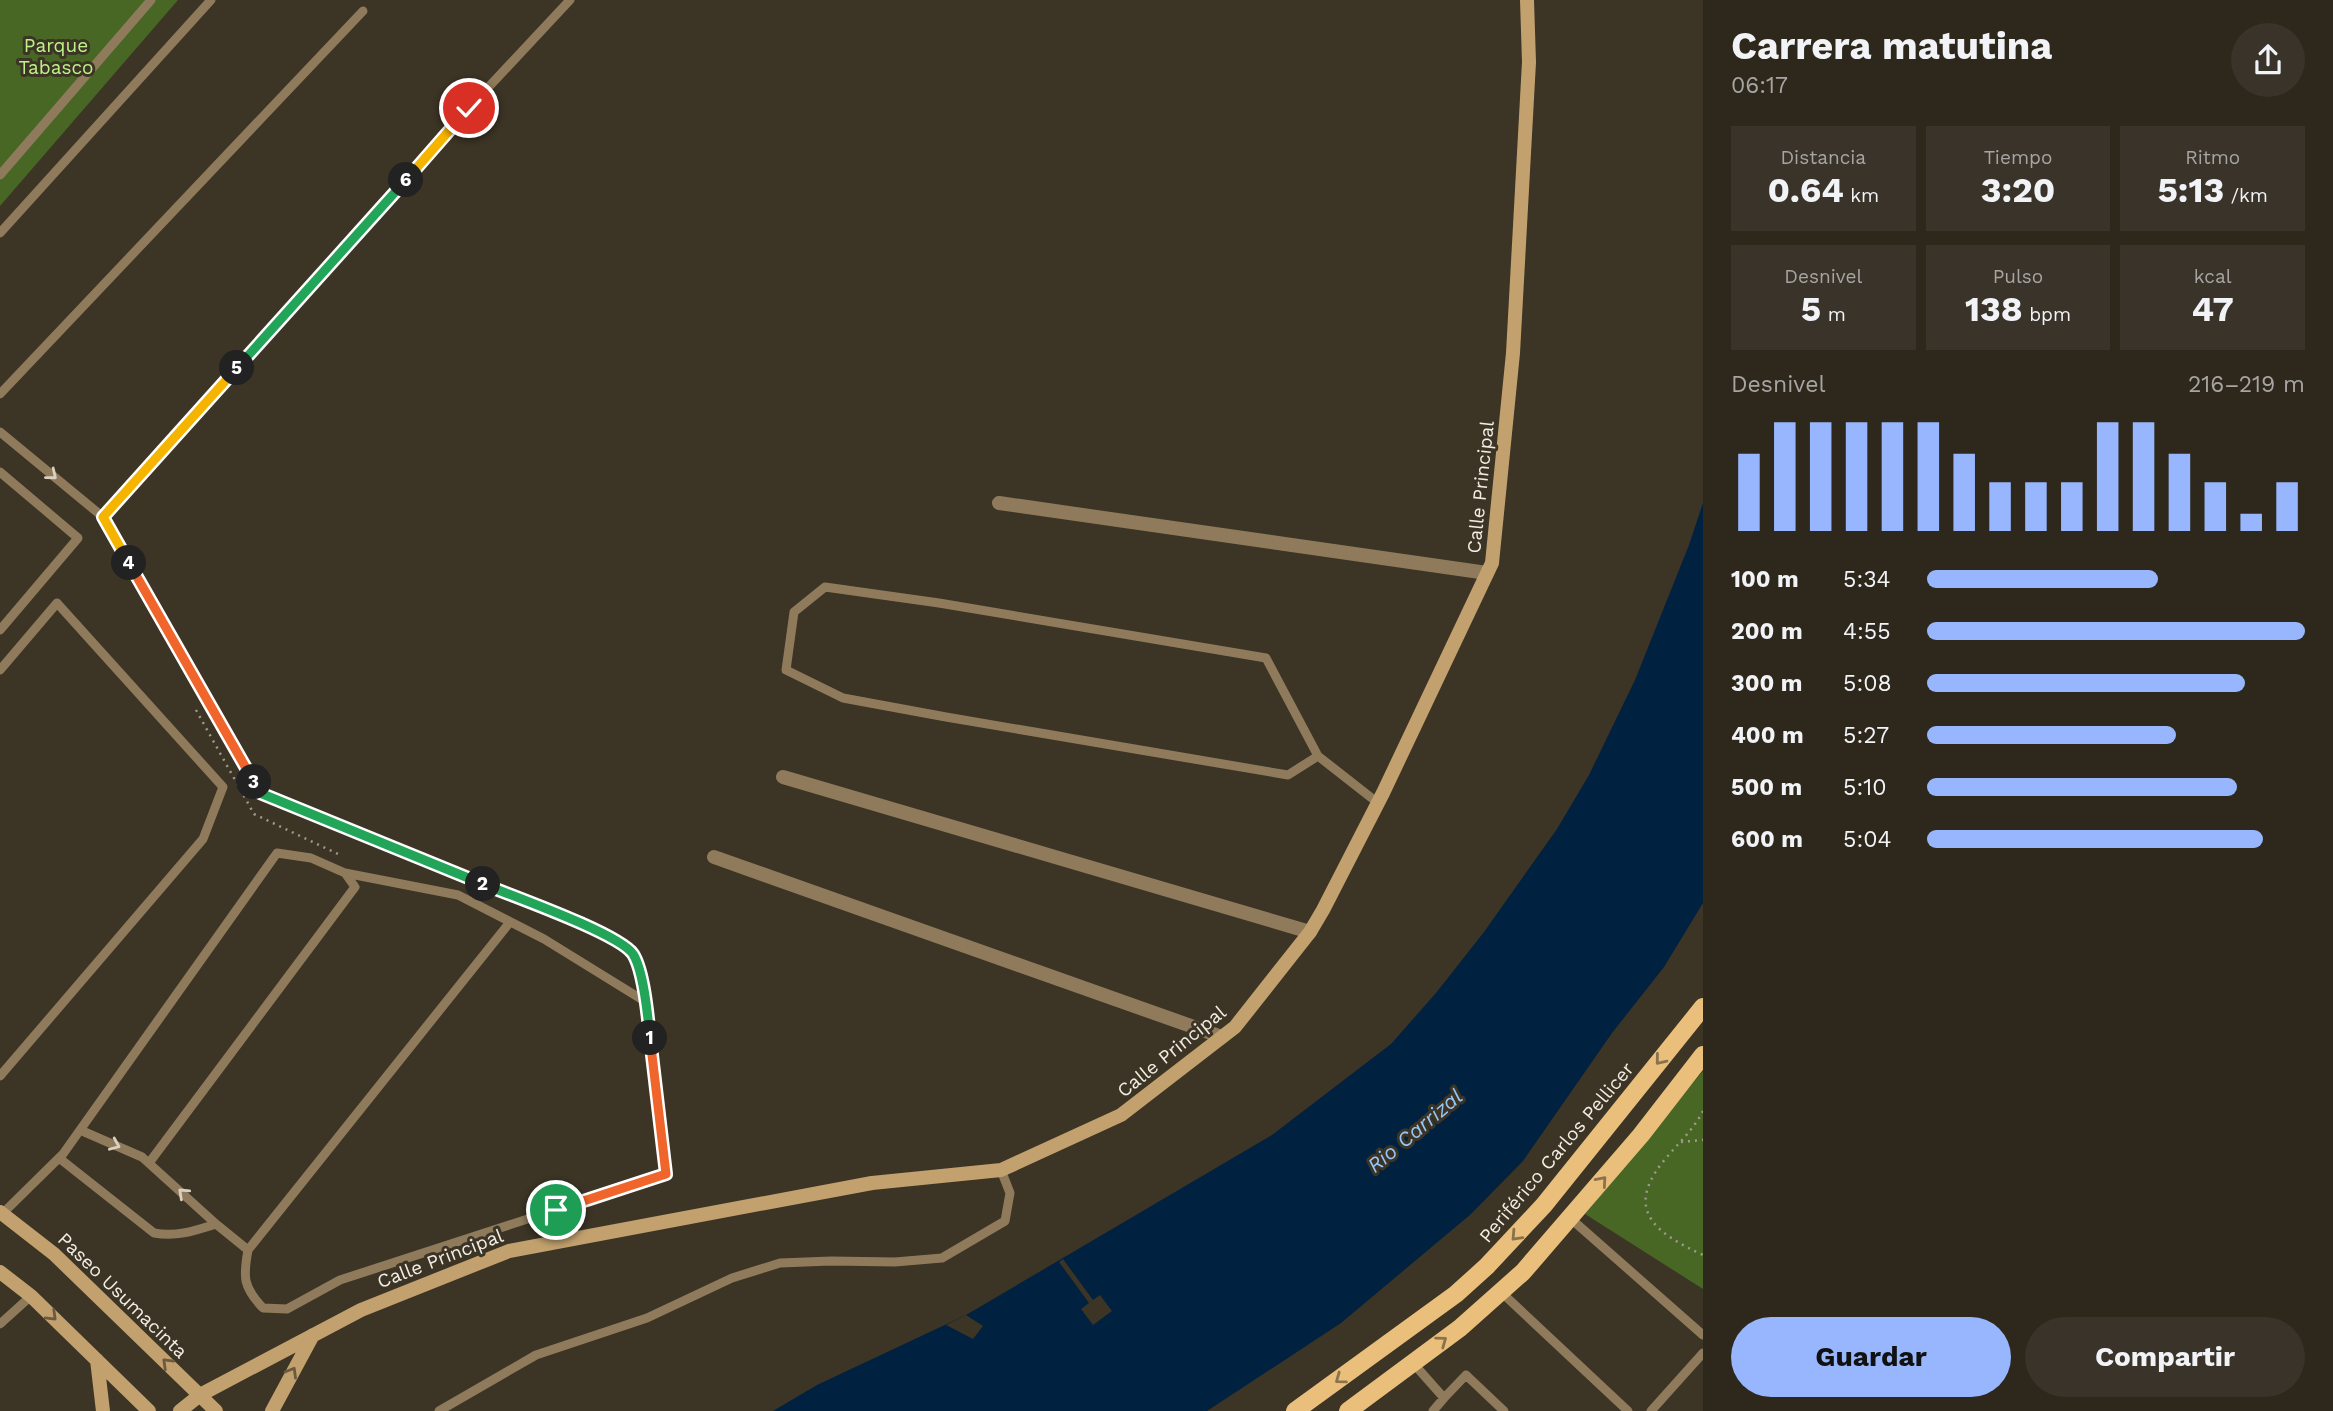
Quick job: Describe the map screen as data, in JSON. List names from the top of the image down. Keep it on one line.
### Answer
{"streets":{"main road":["Calle Principal","Periférico Carlos Pellicer","Paseo Usumacinta"]},"crossings":[["Calle Principal","Paseo Usumacinta"]],"water":["Rio Carrizal"],"parks":["Parque Tabasco"],"page":{"heading":["Carrera matutina","06:17"],"stats":[["Distancia","0.64 km"],["Tiempo","3:20"],["Ritmo","5:13 /km"],["Desnivel","5 m"],["Pulso","138 bpm"],["kcal","47"]],"pins":["6","5","4","3","2","1"],"chart":["Desnivel","216–219 m"],"list":[{"name":"100 m","note":"5:34"},{"name":"200 m","note":"4:55"},{"name":"300 m","note":"5:08"},{"name":"400 m","note":"5:27"},{"name":"500 m","note":"5:10"},{"name":"600 m","note":"5:04"}],"buttons":["Guardar","Compartir"]}}
